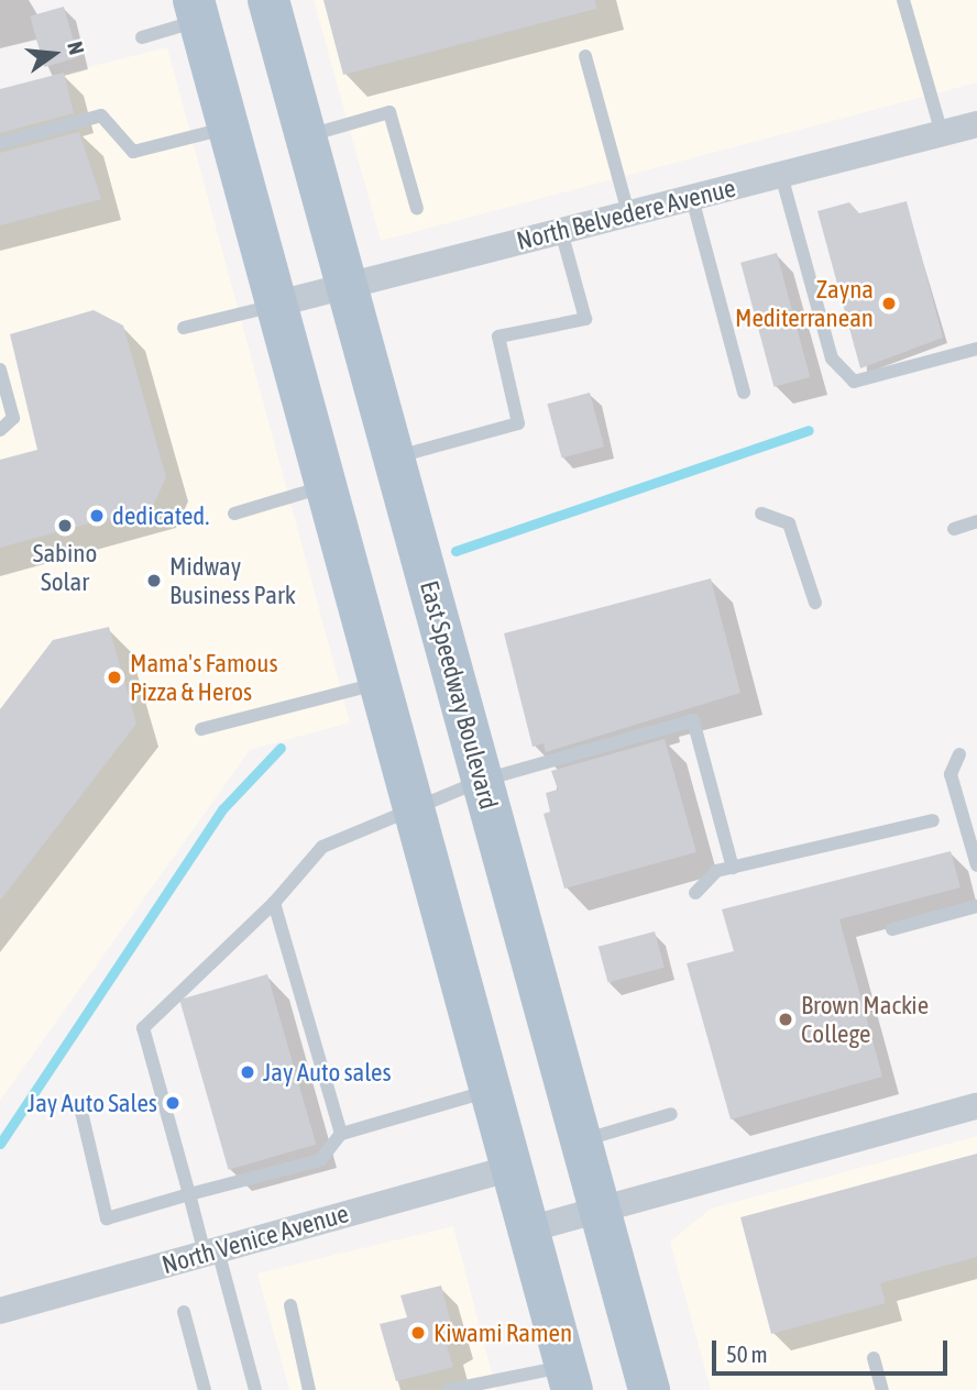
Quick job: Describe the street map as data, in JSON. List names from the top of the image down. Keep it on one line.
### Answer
{"streets":{"main road":["East Speedway Boulevard"],"street":["North Belvedere Avenue","North Venice Avenue"]},"crossings":[["North Belvedere Avenue","East Speedway Boulevard"]],"places":["Zayna Mediterranean","dedicated.","Sabino Solar","Midway Business Park","Mama's Famous Pizza & Heros","Brown Mackie College","Jay Auto sales","Jay Auto Sales","Kiwami Ramen"],"scale_bar":"50 m","north":"right"}
